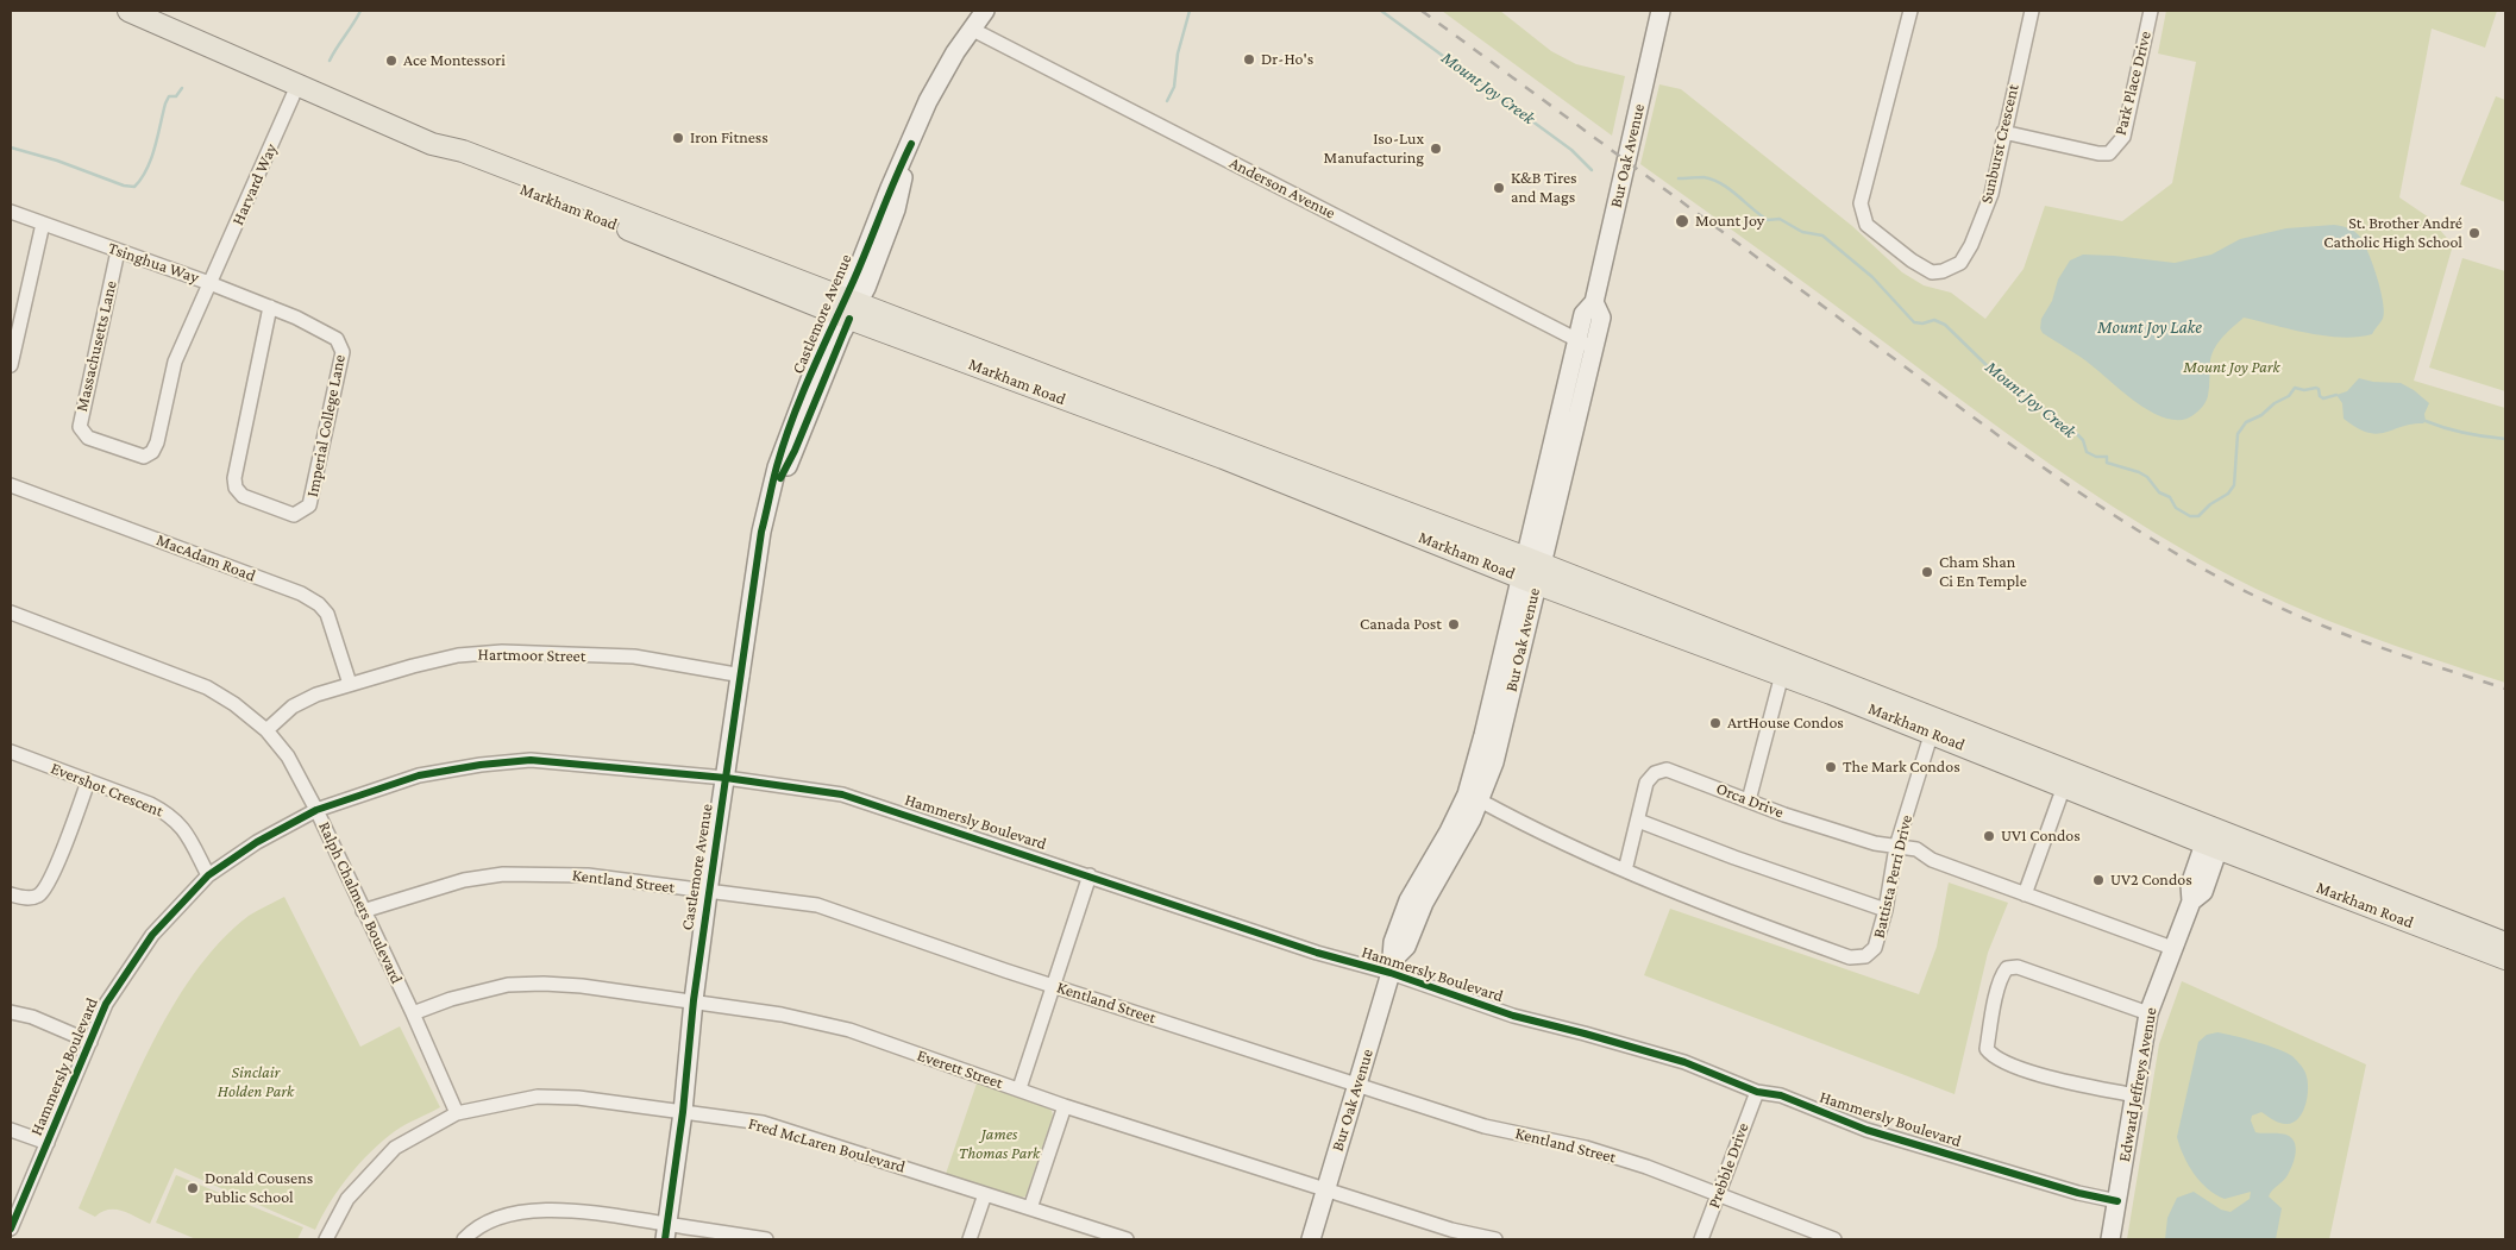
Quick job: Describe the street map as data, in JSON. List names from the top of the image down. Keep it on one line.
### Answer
{"streets":{"main road":["Markham Road"],"street":["Park Place Drive","Sunburst Crescent","Bur Oak Avenue","Harvard Way","Anderson Avenue","Tsinghua Way","Castlemore Avenue","Massachusetts Lane","Imperial College Lane","MacAdam Road","Hartmoor Street","Evershot Crescent","Orca Drive","Hammersly Boulevard","Battista Perri Drive","Kentland Street","Ralph Chalmers Boulevard","Everett Street","Edward Jeffreys Avenue","Fred McLaren Boulevard","Prebble Drive"]},"crossings":[["Park Place Drive","Sunburst Crescent"],["Bur Oak Avenue","Anderson Avenue"],["Bur Oak Avenue","Markham Road"],["Bur Oak Avenue","Hammersly Boulevard"],["Bur Oak Avenue","Battista Perri Drive"],["Bur Oak Avenue","Kentland Street"],["Bur Oak Avenue","Everett Street"],["Harvard Way","Markham Road"],["Harvard Way","Tsinghua Way"],["Harvard Way","Massachusetts Lane"],["Anderson Avenue","Castlemore Avenue"],["Markham Road","Castlemore Avenue"],["Markham Road","Battista Perri Drive"],["Markham Road","Edward Jeffreys Avenue"],["Tsinghua Way","Massachusetts Lane"],["Tsinghua Way","Imperial College Lane"],["Castlemore Avenue","Hartmoor Street"],["Castlemore Avenue","Hammersly Boulevard"],["Castlemore Avenue","Kentland Street"],["Castlemore Avenue","Everett Street"],["Castlemore Avenue","Fred McLaren Boulevard"],["MacAdam Road","Hartmoor Street"],["Hartmoor Street","Ralph Chalmers Boulevard"],["Evershot Crescent","Hammersly Boulevard"],["Orca Drive","Battista Perri Drive"],["Orca Drive","Edward Jeffreys Avenue"],["Hammersly Boulevard","Ralph Chalmers Boulevard"],["Hammersly Boulevard","Edward Jeffreys Avenue"],["Hammersly Boulevard","Prebble Drive"],["Kentland Street","Ralph Chalmers Boulevard"],["Kentland Street","Prebble Drive"],["Ralph Chalmers Boulevard","Everett Street"],["Ralph Chalmers Boulevard","Fred McLaren Boulevard"]],"water":["Mount Joy Creek","Mount Joy Lake"],"parks":["Mount Joy Park","Sinclair Holden Park","James Thomas Park"],"places":["Dr-Ho's","Ace Montessori","Iron Fitness","Iso-Lux Manufacturing","K&B Tires and Mags","Mount Joy","St. Brother André Catholic High School","Cham Shan Ci En Temple","Canada Post","ArtHouse Condos","The Mark Condos","UV1 Condos","UV2 Condos","Donald Cousens Public School"]}
